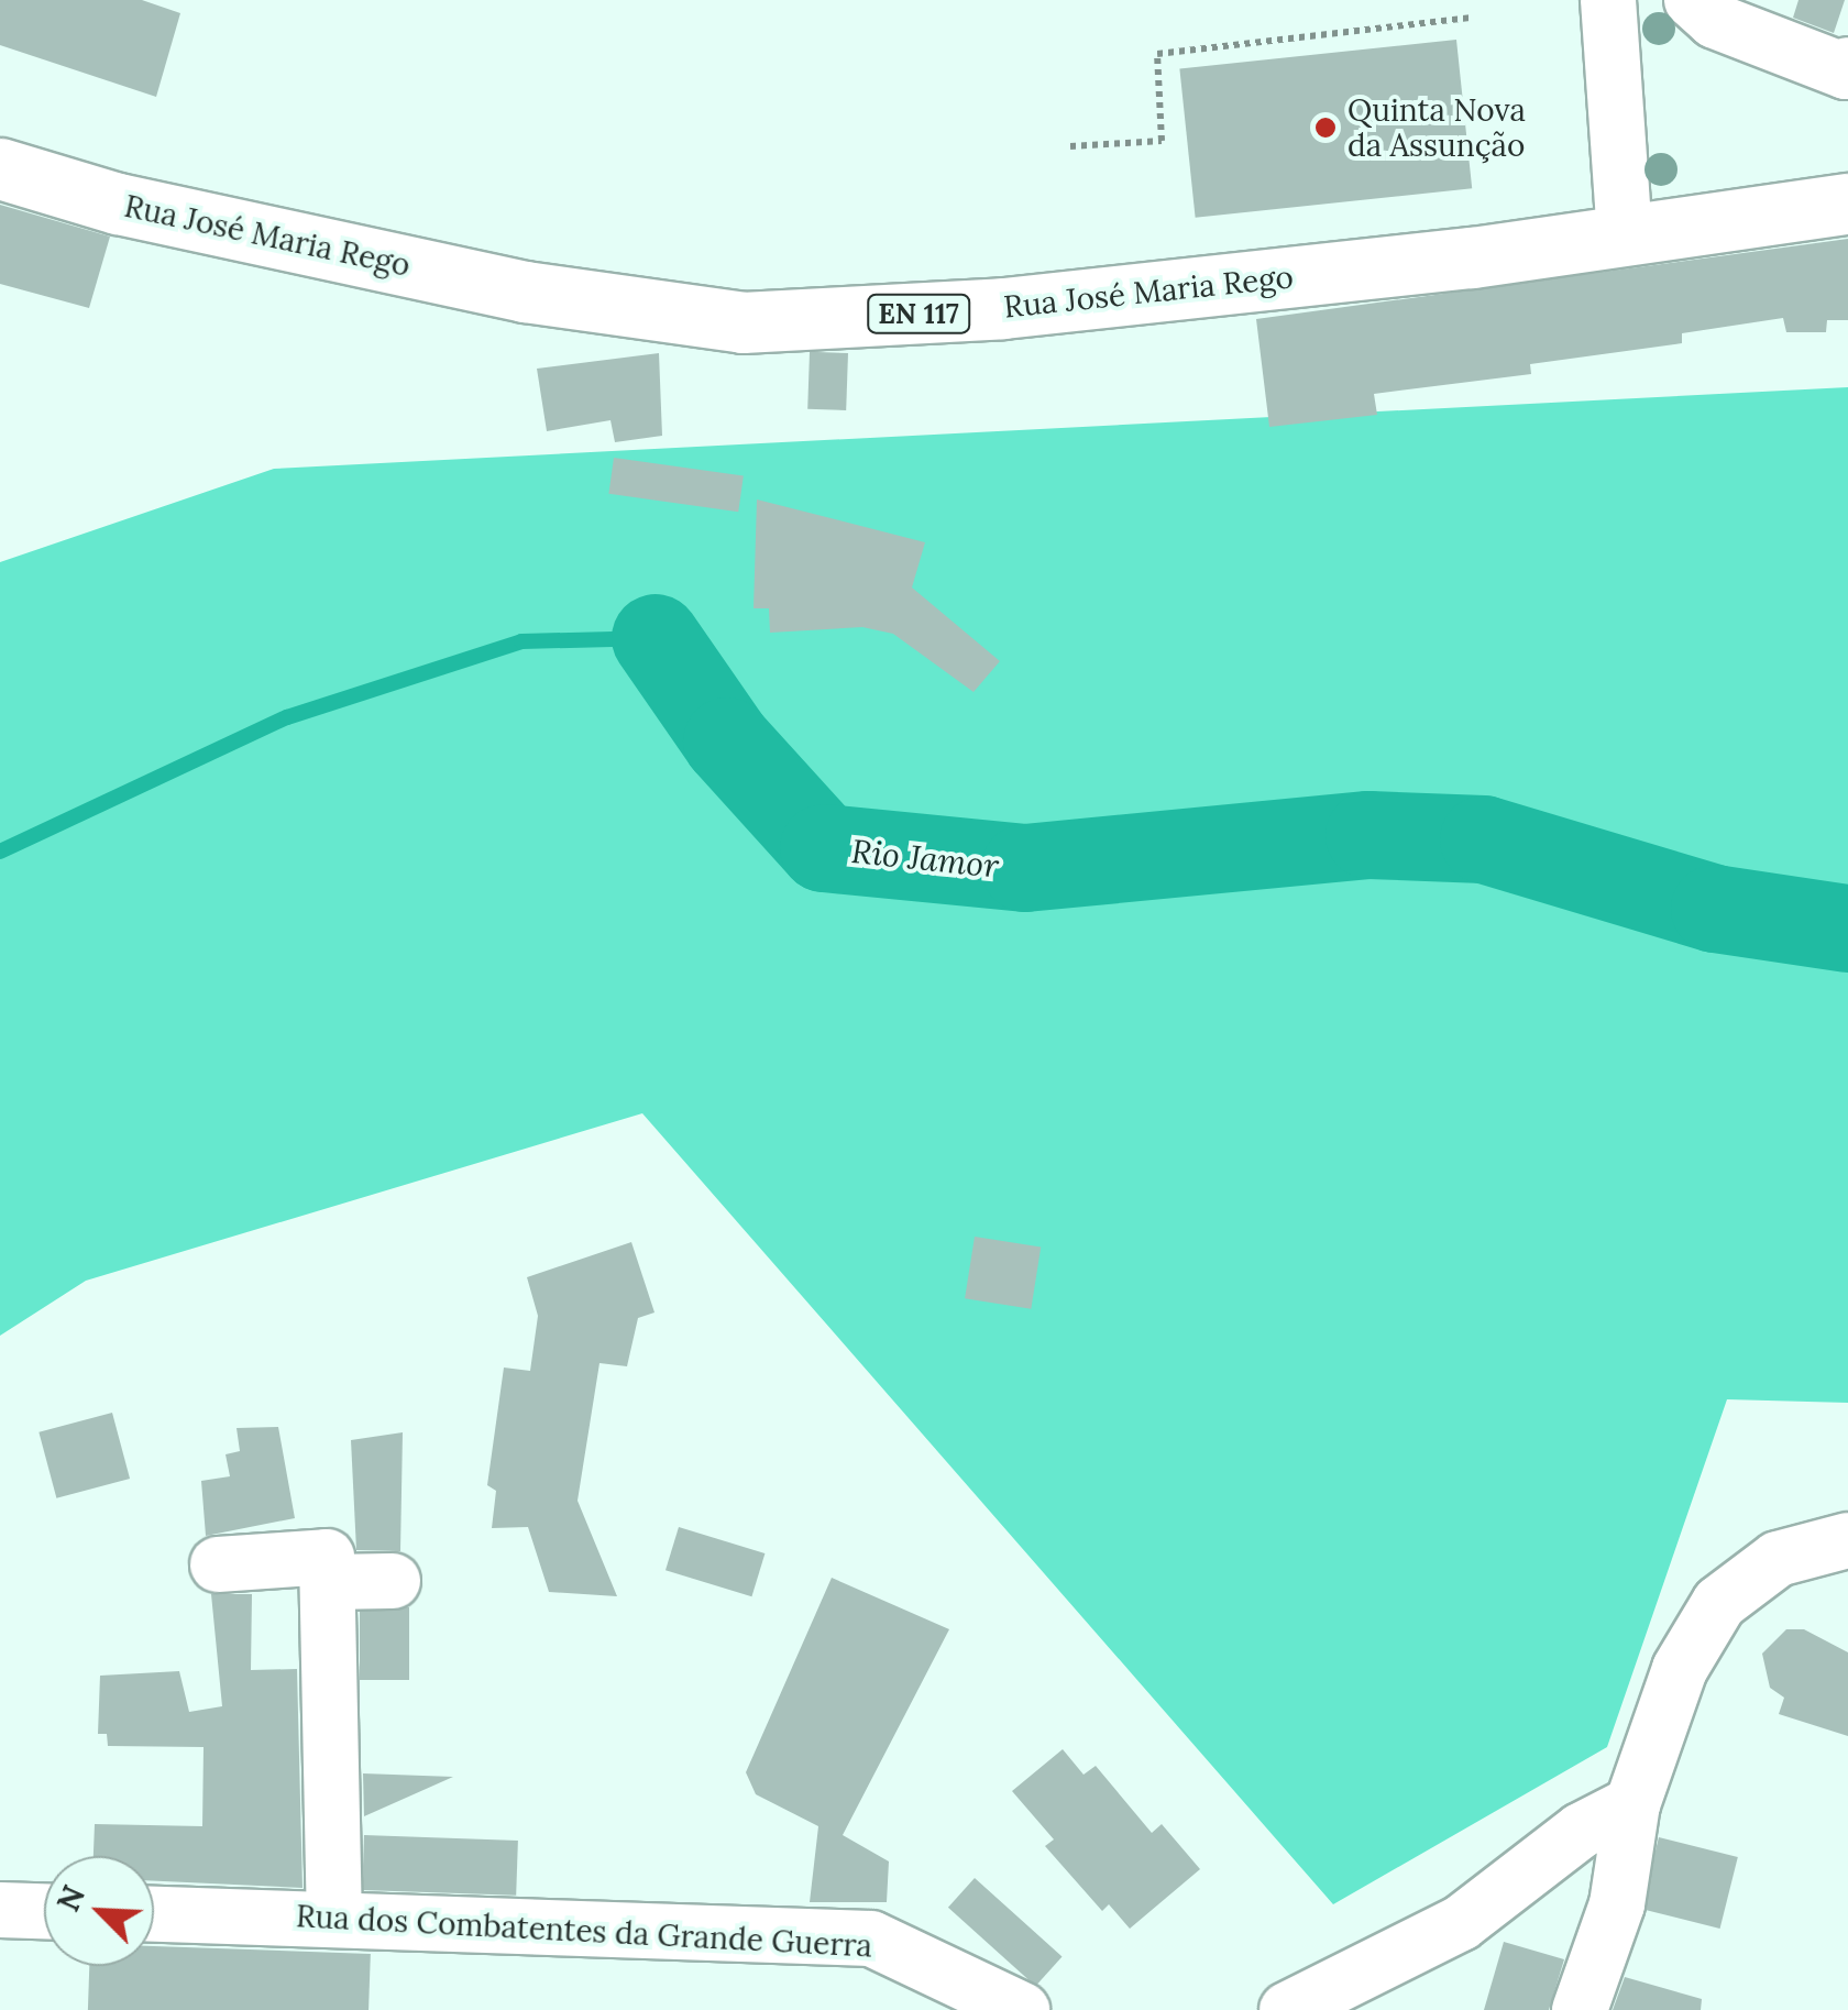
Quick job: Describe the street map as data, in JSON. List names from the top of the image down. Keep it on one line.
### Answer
{"streets":{"main road":["Rua José Maria Rego","EN 117"],"street":["Rua dos Combatentes da Grande Guerra"]},"water":["Rio Jamor"],"places":["Quinta Nova da Assunção"],"north":"top left"}
